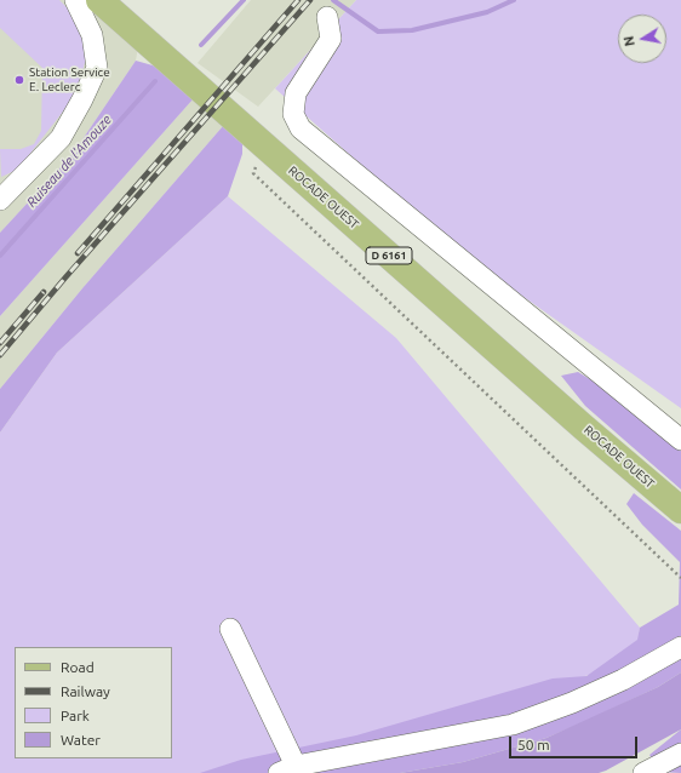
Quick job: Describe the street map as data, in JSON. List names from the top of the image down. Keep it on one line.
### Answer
{"streets":{"main road":["ROCADE OUEST","D 6161"]},"water":["Ruiseau de l'Amouze"],"places":["Station Service E. Leclerc"],"legend":["Road","Railway","Park","Water"],"scale_bar":"50 m","north":"left"}
